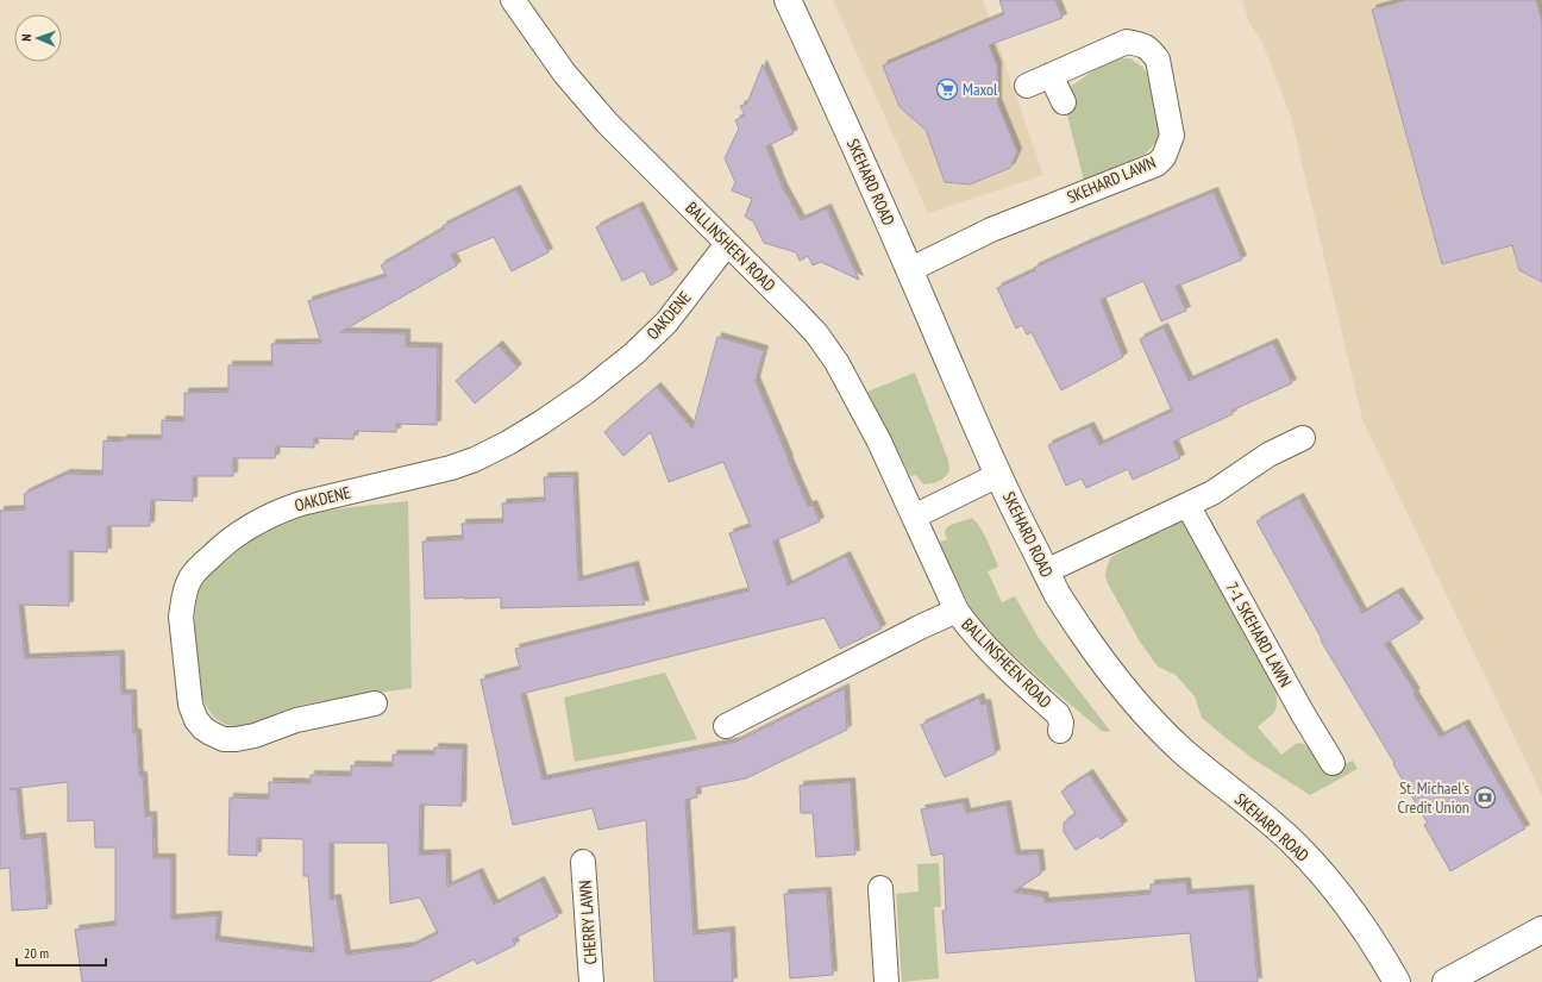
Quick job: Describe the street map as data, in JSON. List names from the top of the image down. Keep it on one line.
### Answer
{"streets":{"main road":["SKEHARD ROAD"],"street":["SKEHARD LAWN","BALLINSHEEN ROAD","OAKDENE","7-1 SKEHARD LAWN","CHERRY LAWN"]},"crossings":[["SKEHARD LAWN","SKEHARD ROAD"],["BALLINSHEEN ROAD","OAKDENE"]],"places":{"supermarket":["Maxol"],"bank":["St. Michael's Credit Union"]},"scale_bar":"20 m","north":"left"}
